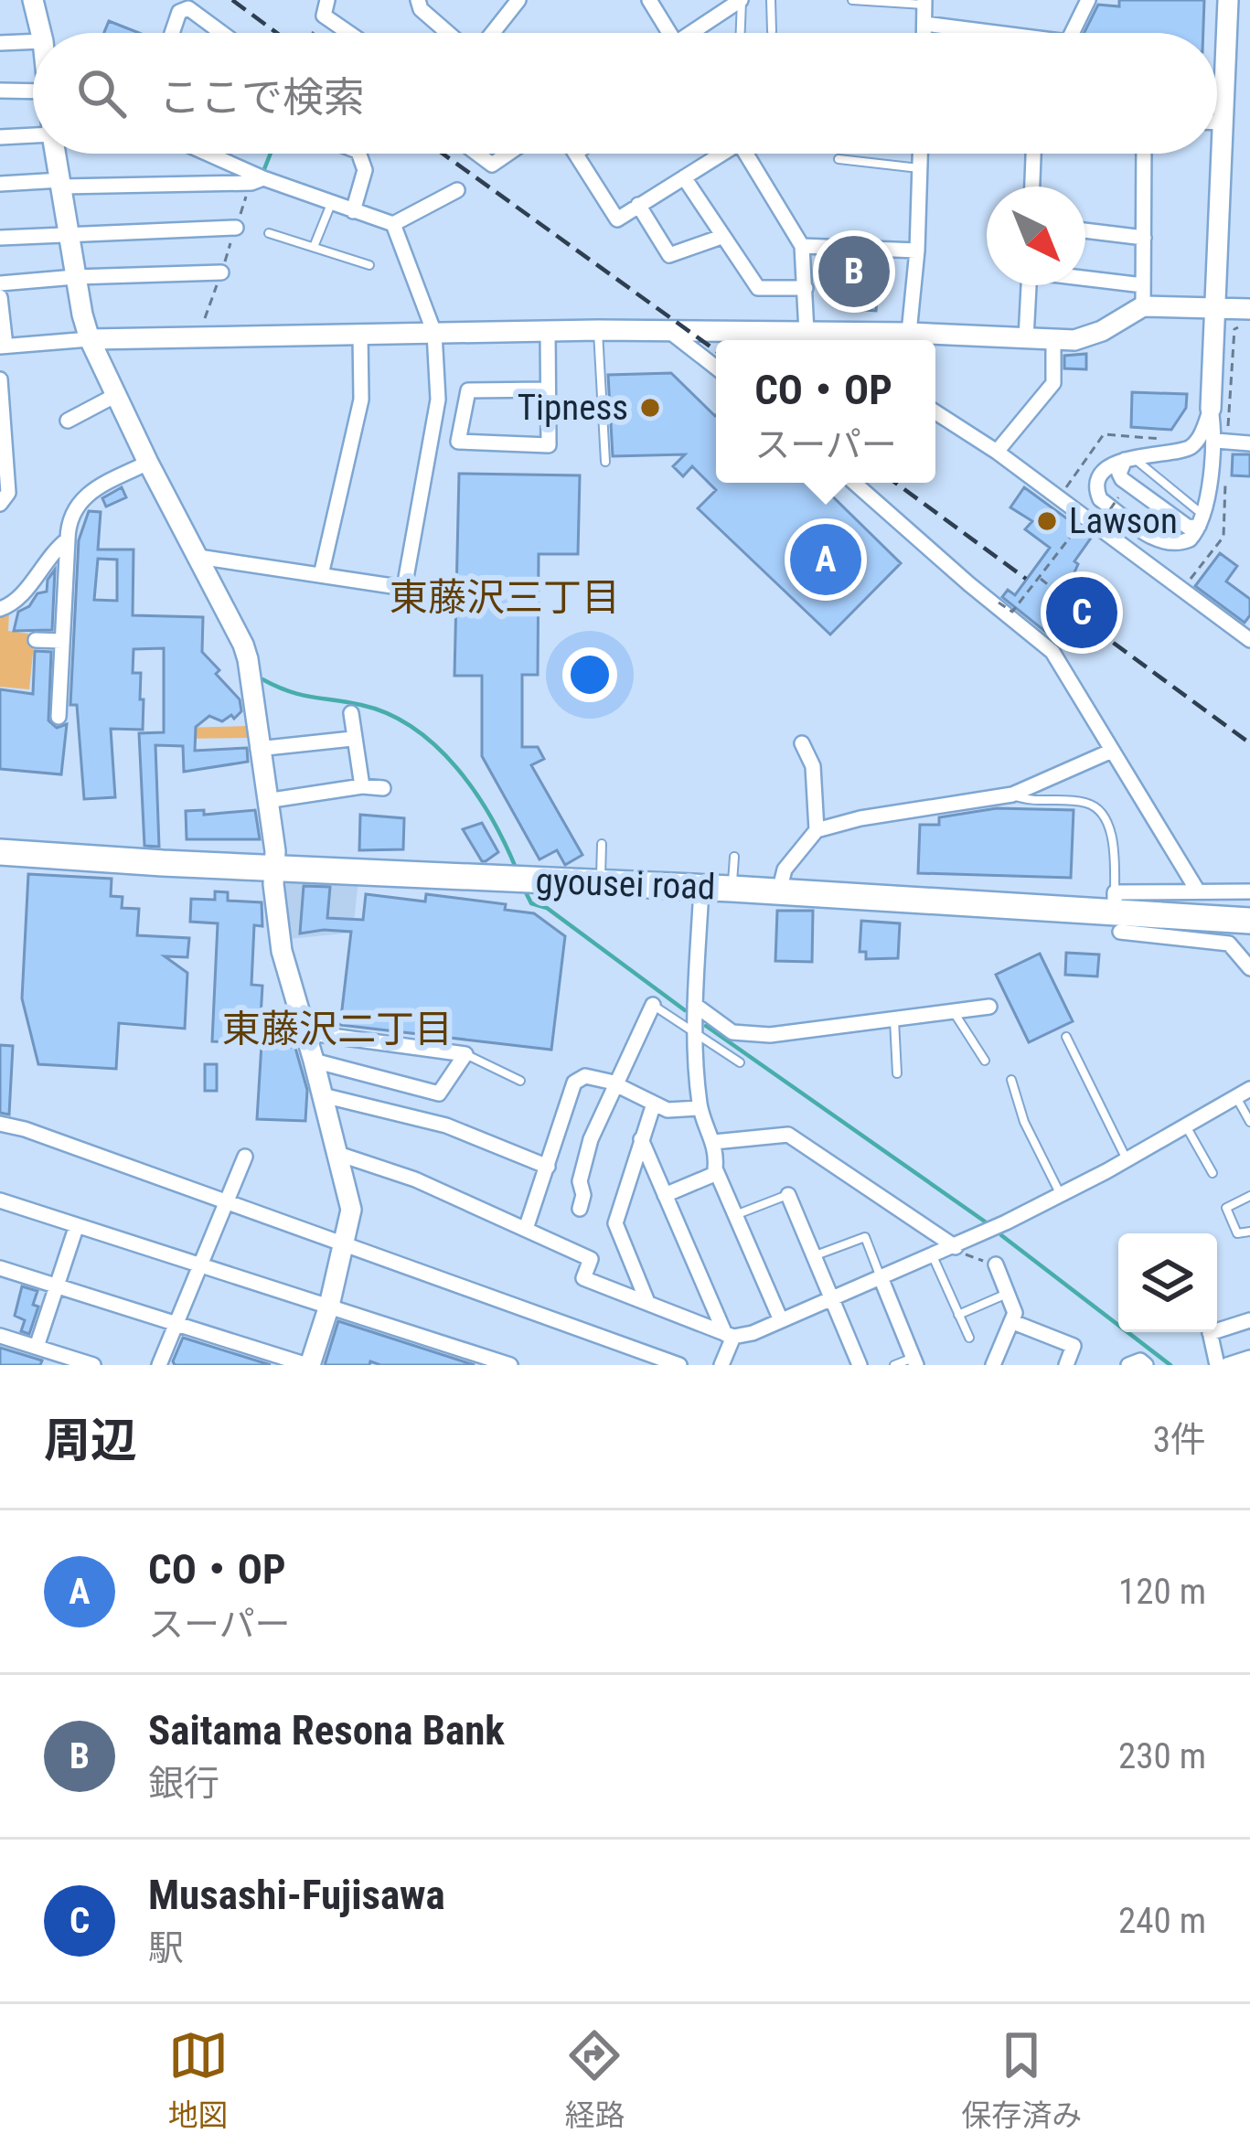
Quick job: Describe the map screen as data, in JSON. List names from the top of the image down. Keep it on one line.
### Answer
{"streets":{"highway":["gyousei road"]},"districts":["東藤沢三丁目","東藤沢二丁目"],"places":["Tipness","Lawson"],"north":"bottom right","page":{"search":"ここで検索","pins":["B","A","C"],"popup":["CO・OP","スーパー"],"heading":["周辺","3件"],"list":[{"mark":"A","name":"CO・OP","note":"スーパー","value":"120 m"},{"mark":"B","name":"Saitama Resona Bank","note":"銀行","value":"230 m"},{"mark":"C","name":"Musashi-Fujisawa","note":"駅","value":"240 m"}],"nav":["地図","経路","保存済み"]}}
